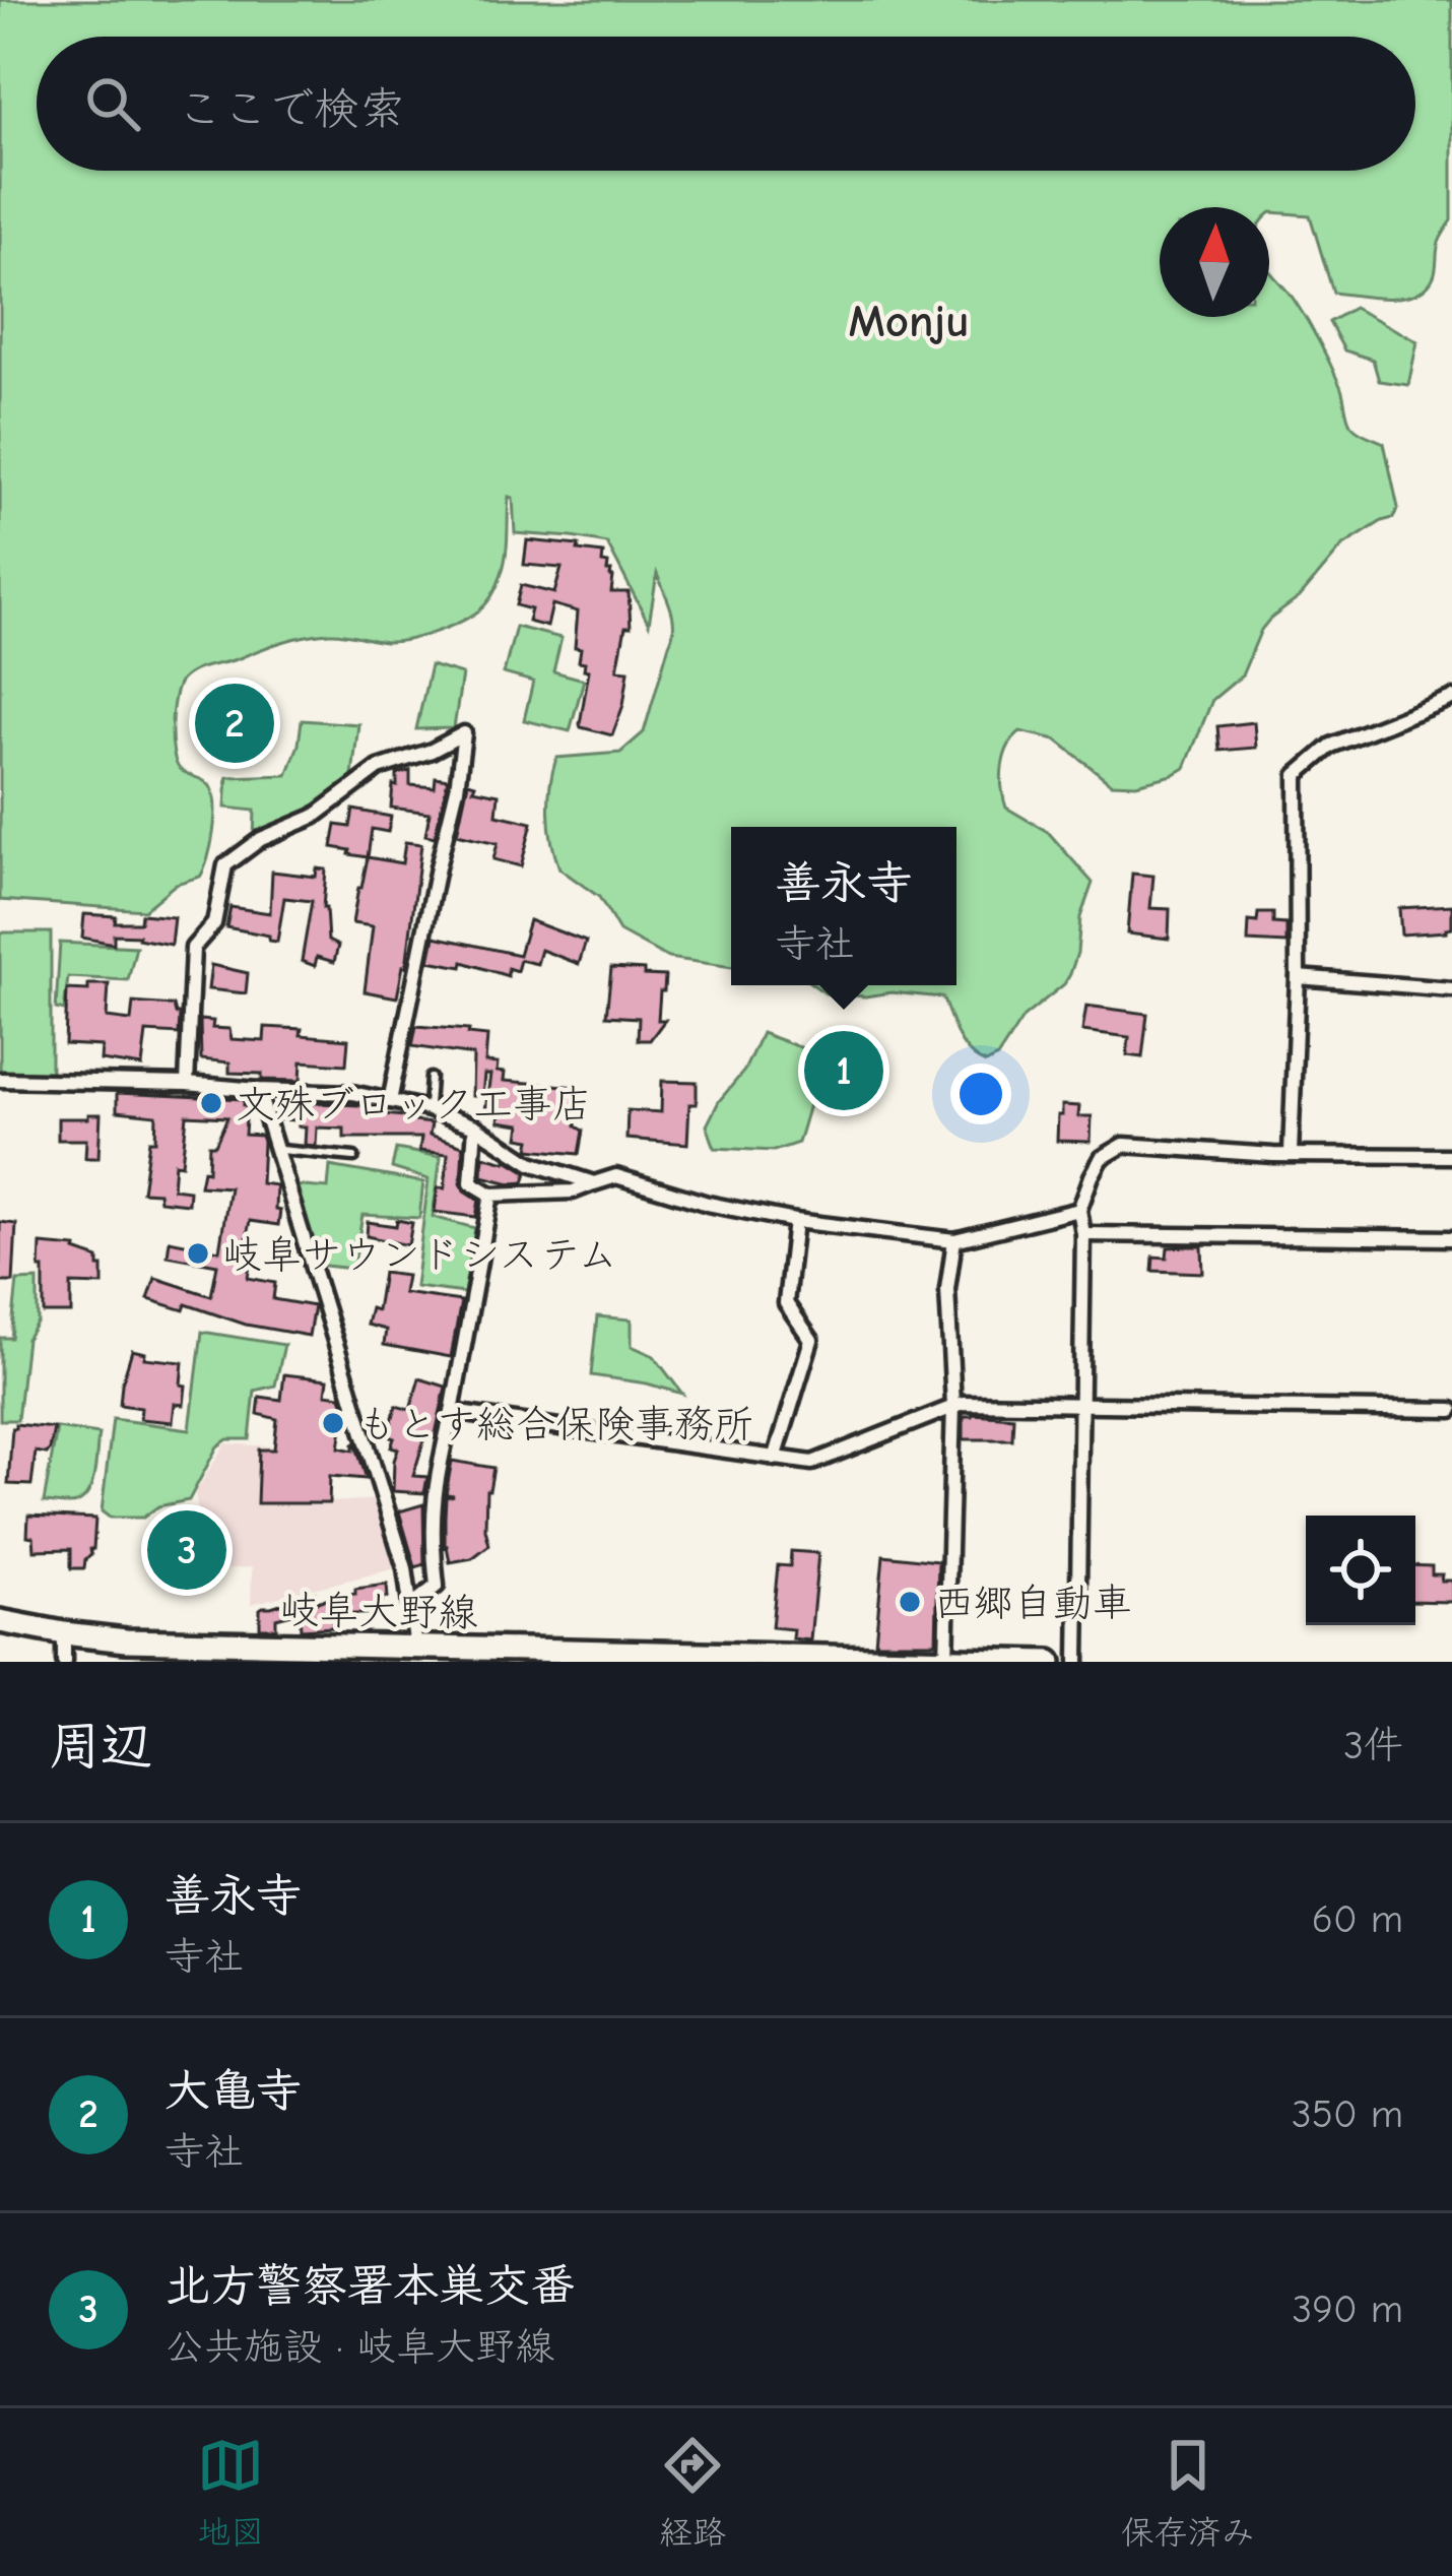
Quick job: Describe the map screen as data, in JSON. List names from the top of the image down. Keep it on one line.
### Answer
{"streets":{"main road":["岐阜大野線"]},"districts":["Monju"],"places":["文殊ブロック工事店","岐阜サウンドシステム","もとす総合保険事務所","西郷自動車"],"north":"top","page":{"search":"ここで検索","pins":["2","1","3"],"popup":["善永寺","寺社"],"heading":["周辺","3件"],"list":[{"mark":"1","name":"善永寺","note":"寺社","value":"60 m"},{"mark":"2","name":"大亀寺","note":"寺社","value":"350 m"},{"mark":"3","name":"北方警察署本巣交番","note":"公共施設 · 岐阜大野線","value":"390 m"}],"nav":["地図","経路","保存済み"]}}
